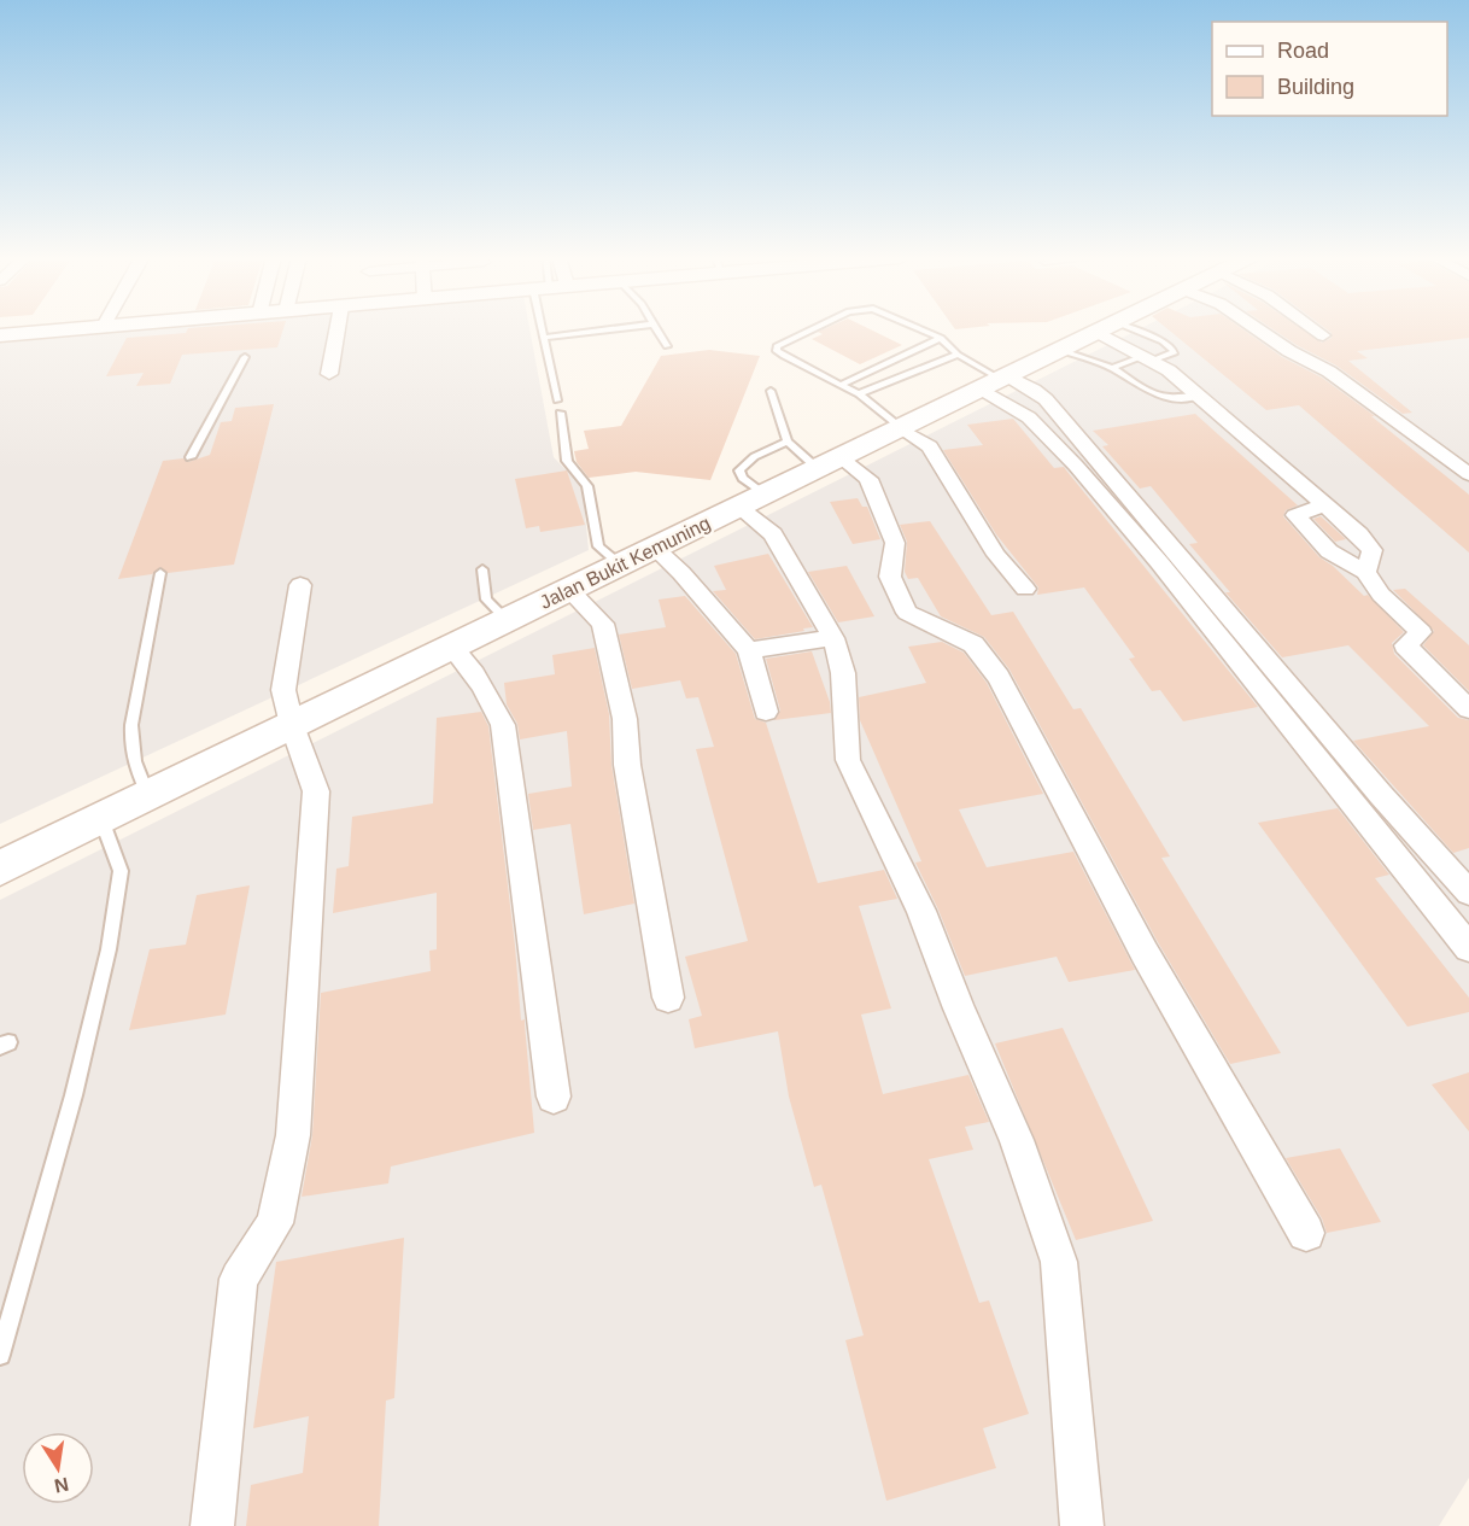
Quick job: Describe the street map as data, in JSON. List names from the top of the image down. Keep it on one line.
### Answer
{"streets":{"main road":["Jalan Bukit Kemuning"]},"legend":["Road","Building"],"north":"bottom"}
